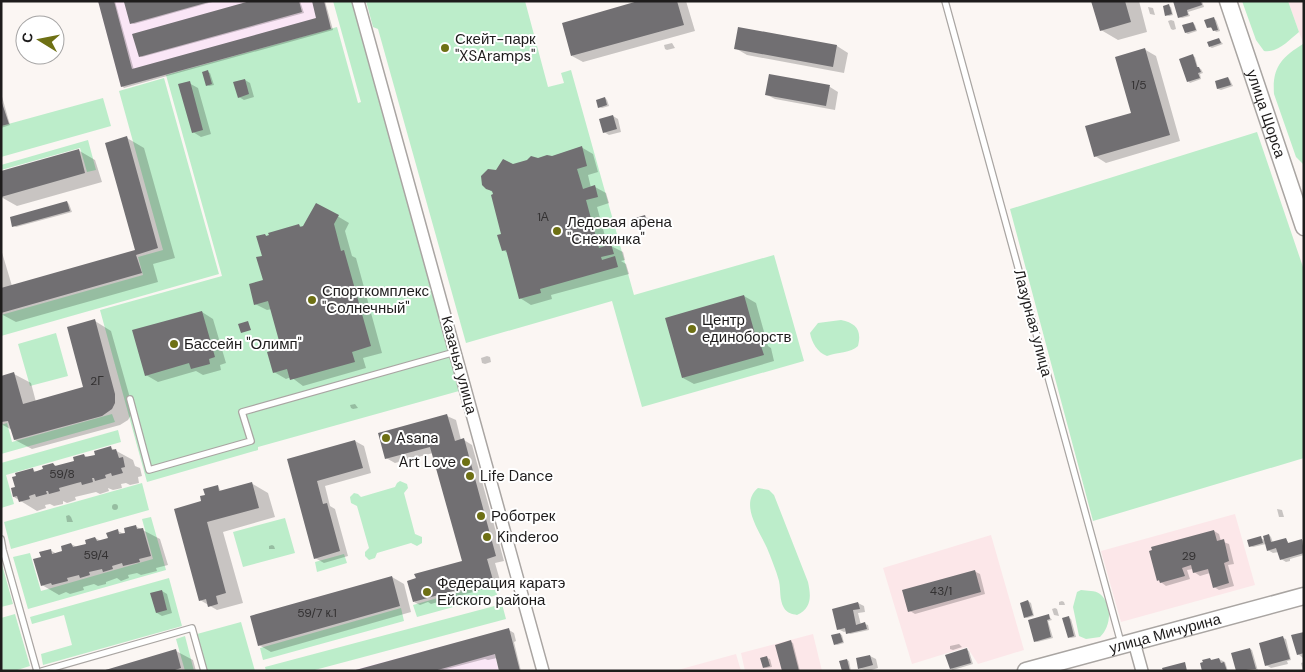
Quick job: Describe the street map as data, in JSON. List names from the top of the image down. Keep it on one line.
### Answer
{"streets":{"street":["улица Щорса","Лазурная улица","Казачья улица","улица Мичурина"]},"crossings":[["Лазурная улица","улица Мичурина"]],"places":["Скейт-парк \"XSAramps\"","Ледовая арена \"Снежинка\"","Спорткомплекс \"Солнечный\"","Центр единоборств","Бассейн \"Олимп\"","Asana","Art Love","Life Dance","Роботрек","Kinderoo","Федерация каратэ Ейского района"],"house_numbers":["1/5","1А","2Г","59/8","59/4","29","43/1","59/7 к.1"],"north":"left"}
